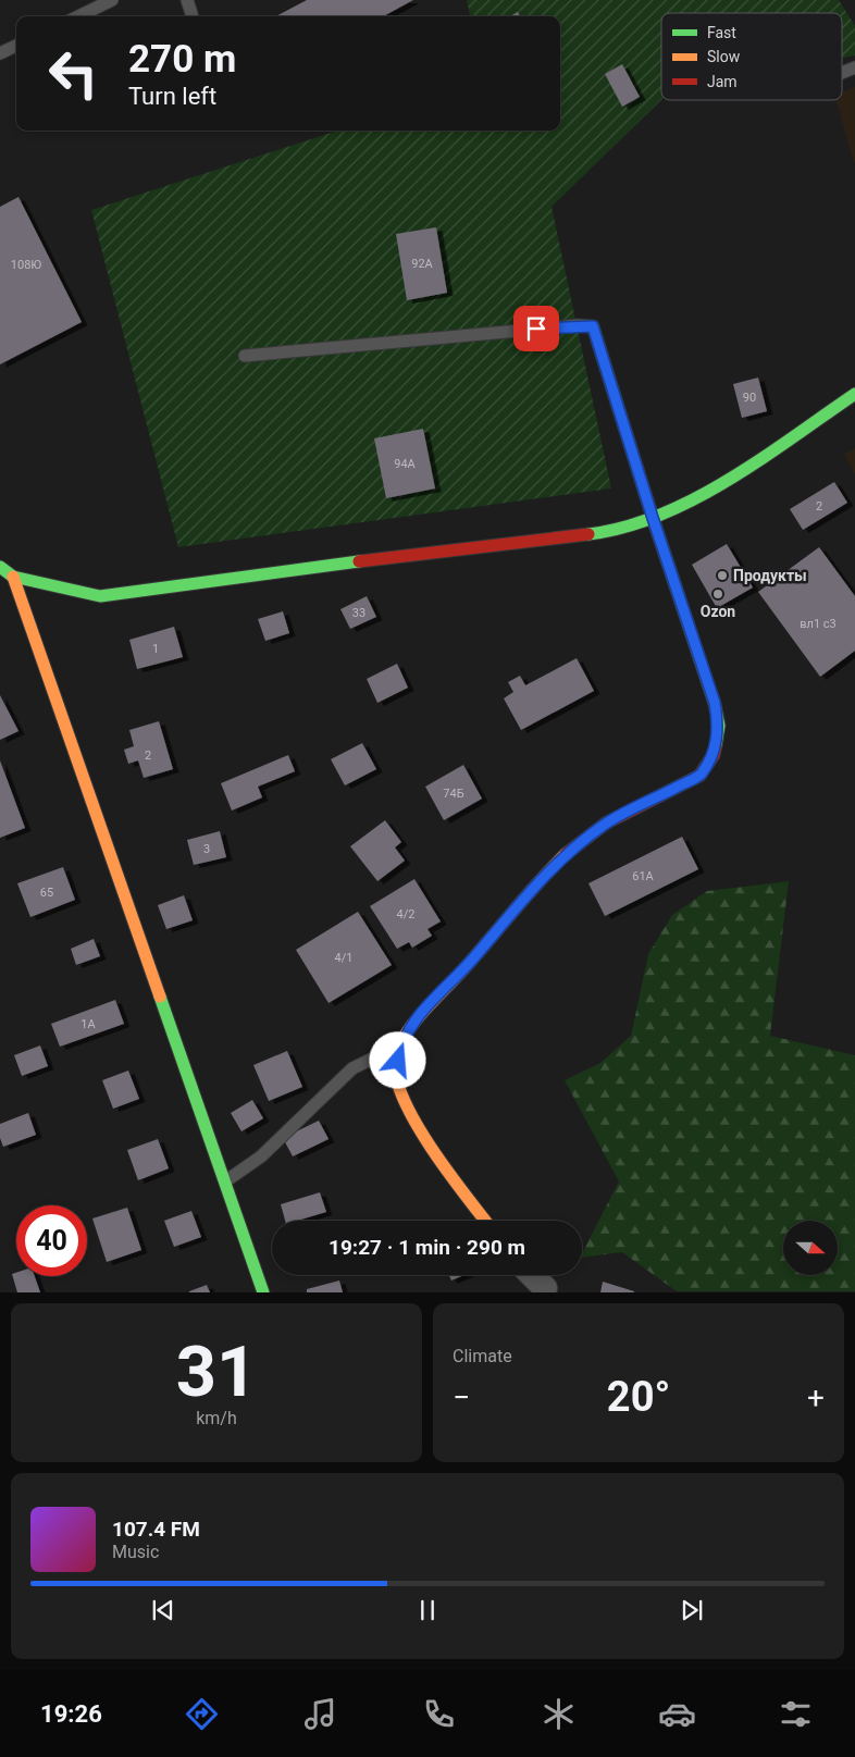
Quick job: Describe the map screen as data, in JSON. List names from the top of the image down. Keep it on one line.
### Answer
{"places":["Продукты","Ozon"],"house_numbers":["92А","108Ю","90","94А","2","33","вл1 с3","1","2","74Б","3","61А","65","4/2","4/1","1А"],"legend":["Fast","Slow","Jam"],"north":"right","page":{"turn":["270 m","Turn left"],"limit":"40","trip":"19:27 · 1 min · 290 m","tile":[["31","km/h"],"Climate"],"heat":["−","20°","+"],"song":["107.4 FM","Music"],"tabs":"19:26"}}
